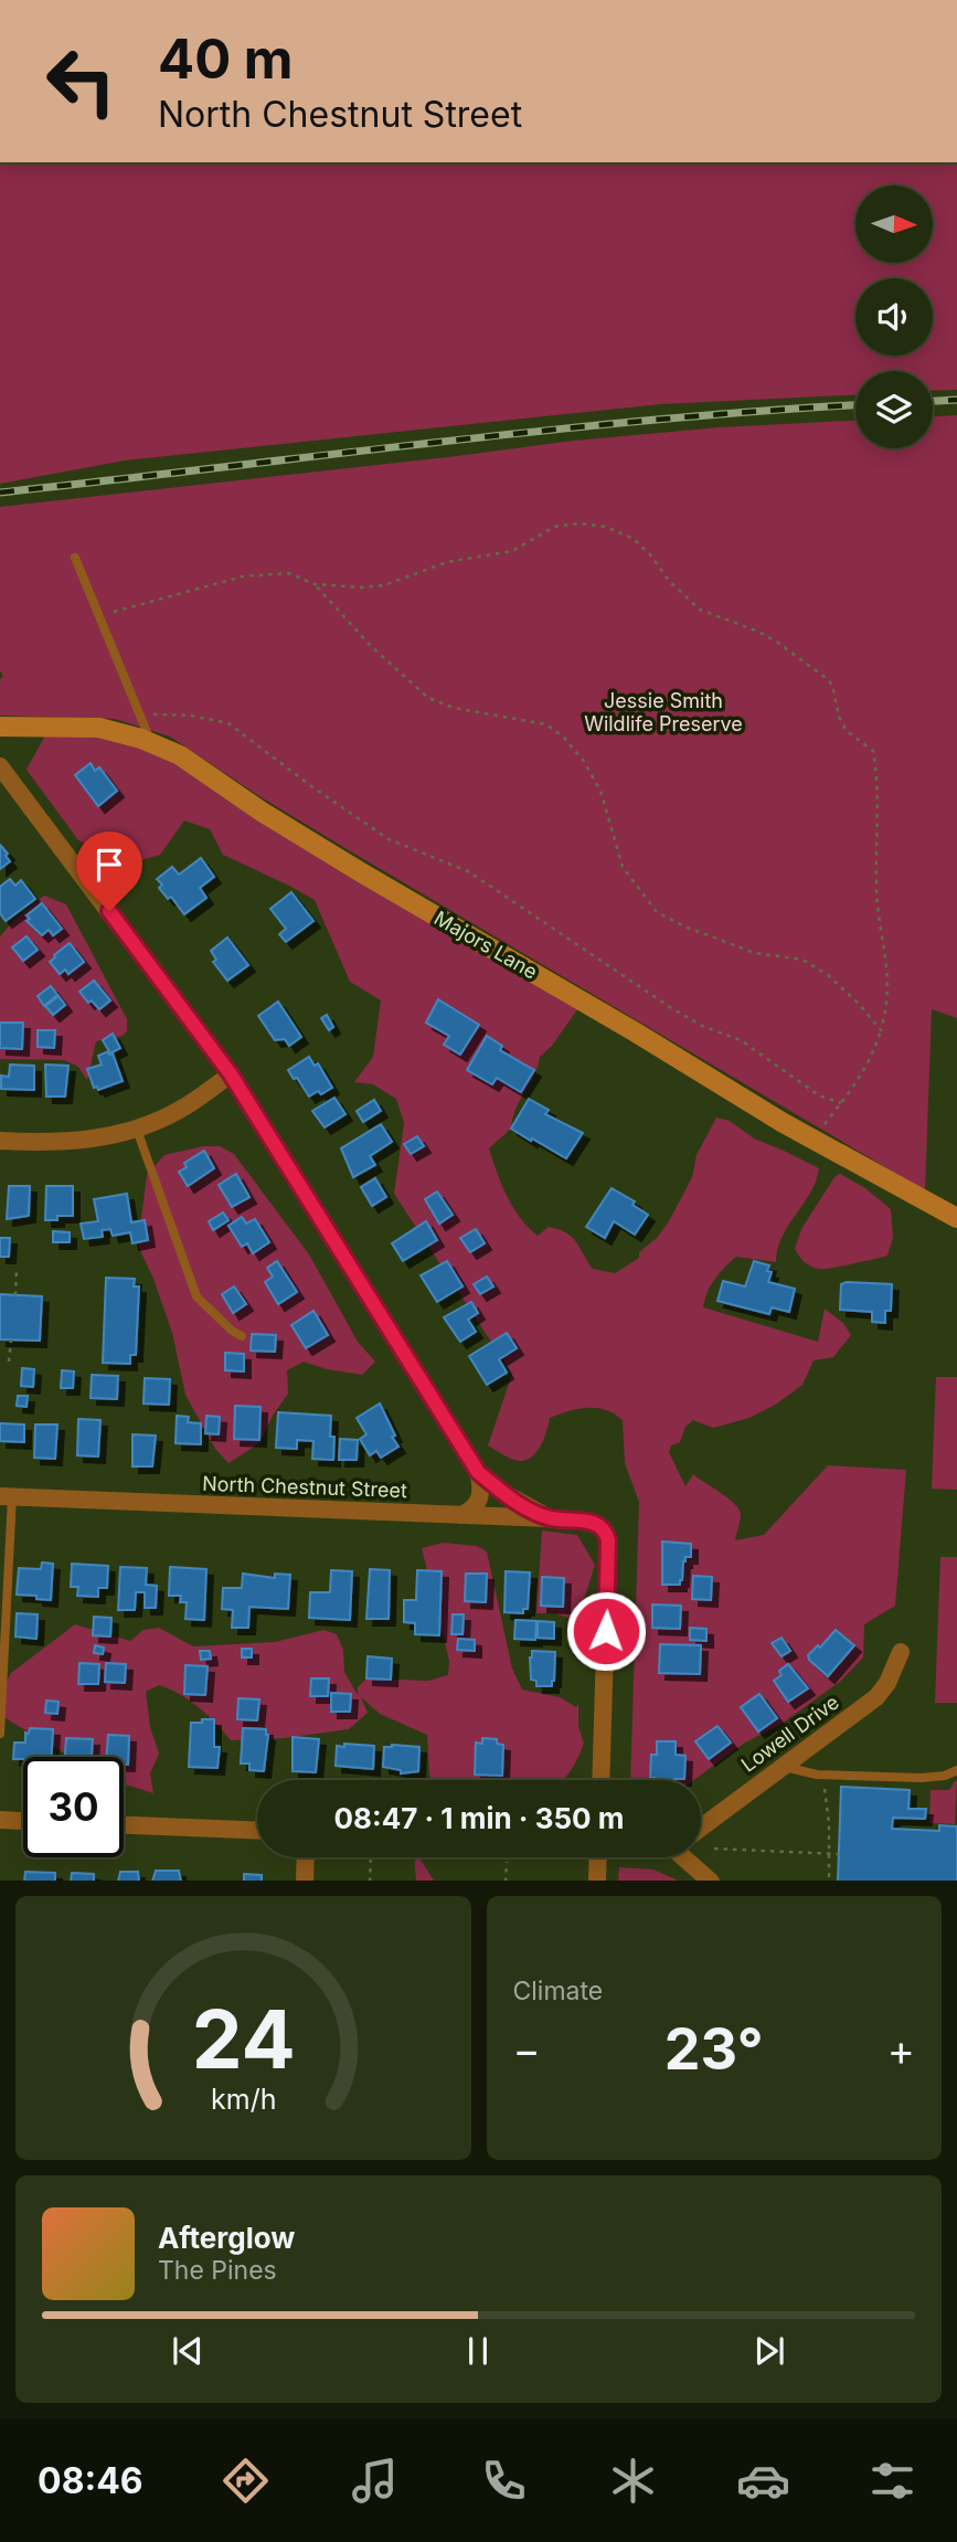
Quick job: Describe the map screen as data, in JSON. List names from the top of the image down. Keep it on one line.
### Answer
{"streets":{"street":["Majors Lane","North Chestnut Street","Lowell Drive"]},"parks":["Jessie Smith Wildlife Preserve"],"north":"right","page":{"turn":["40 m","North Chestnut Street"],"limit":"30","trip":"08:47 · 1 min · 350 m","tile":"Climate","heat":["−","23°","+"],"song":["Afterglow","The Pines"],"tabs":"08:46","gauge":["24","km/h"]}}
